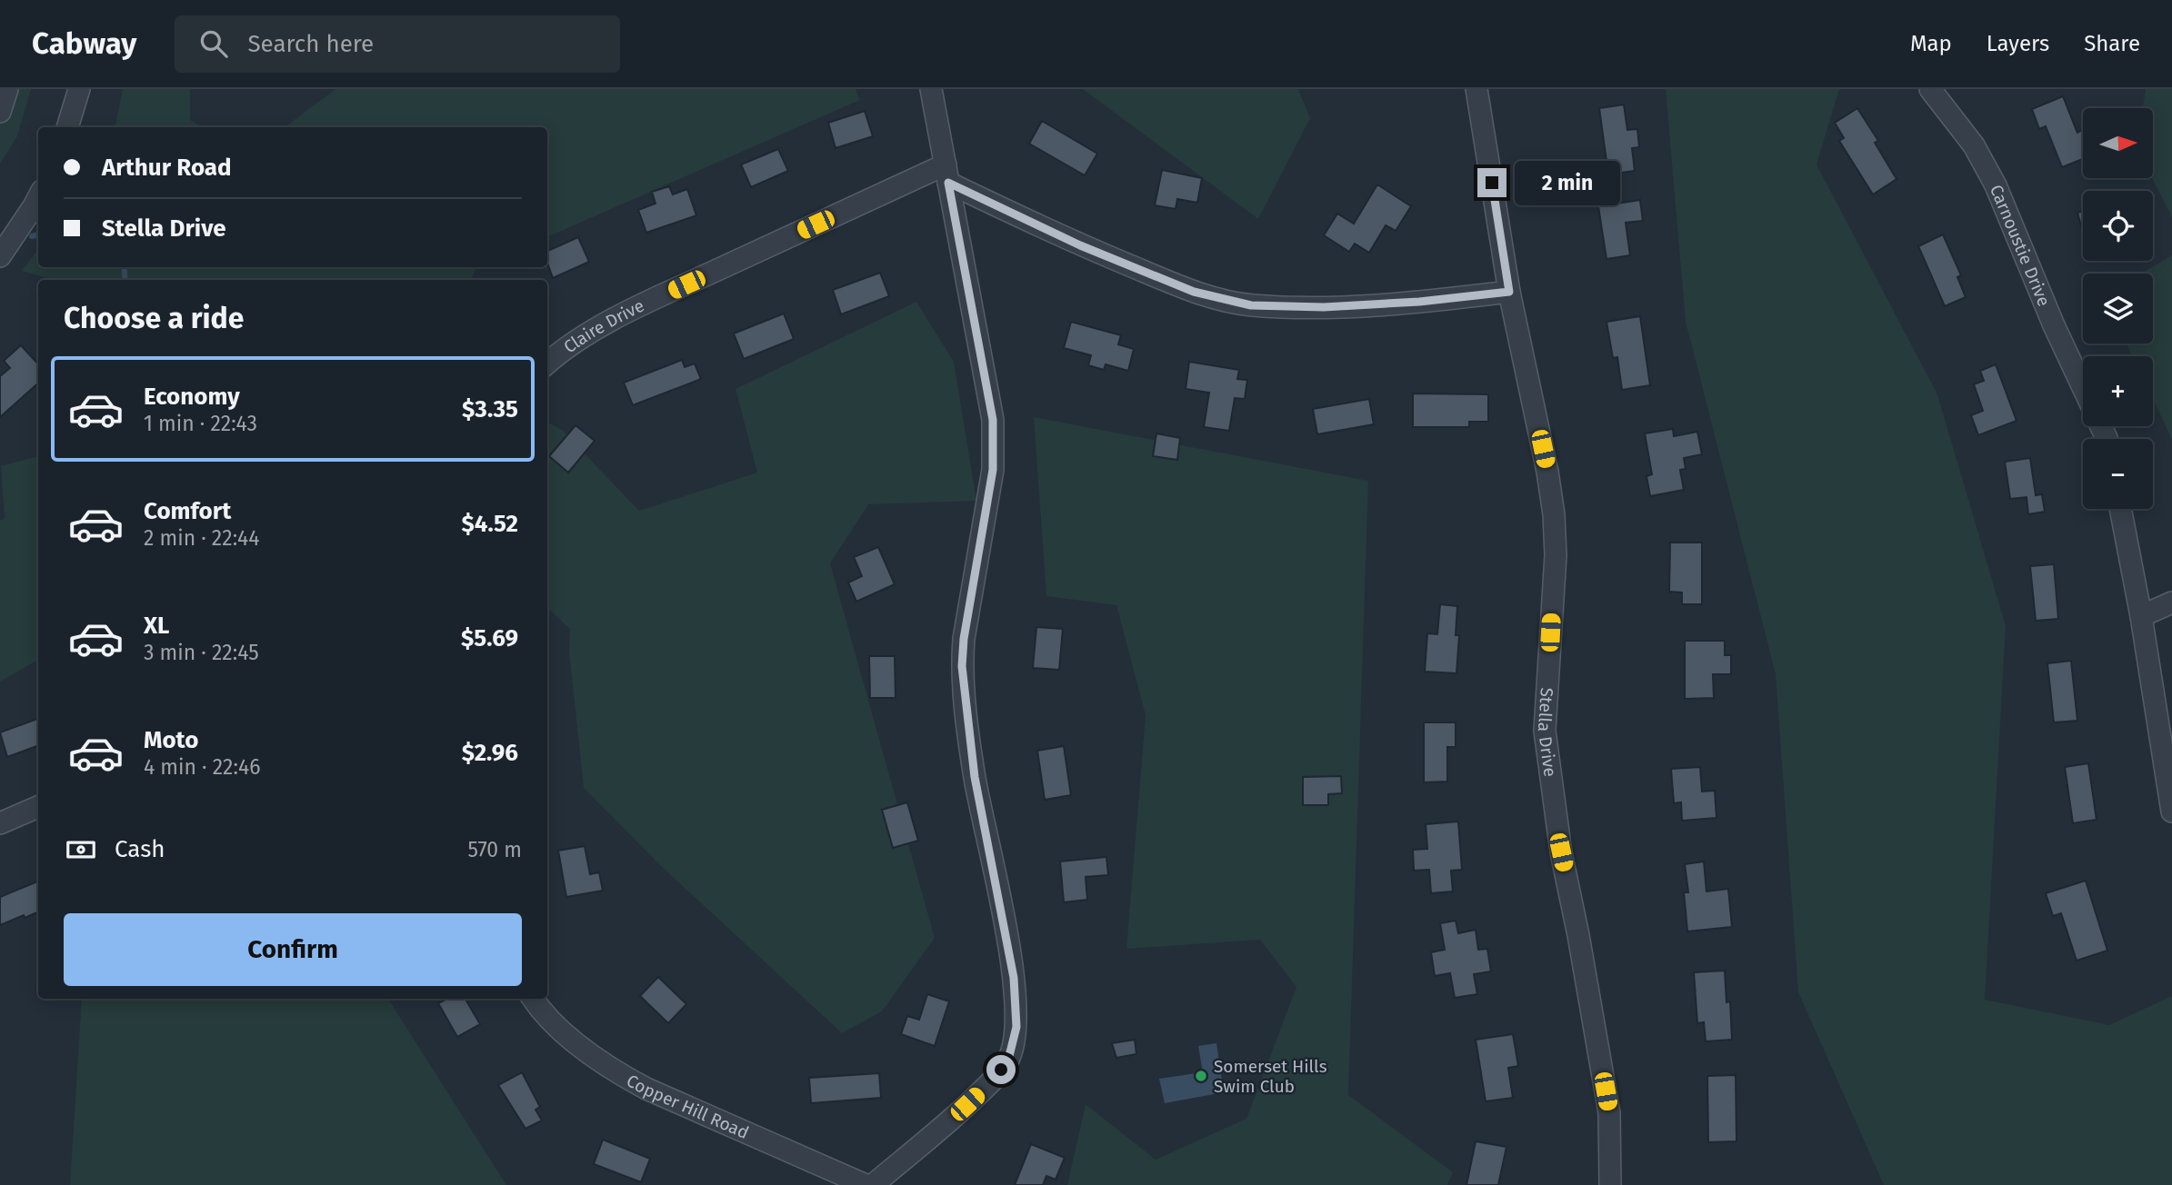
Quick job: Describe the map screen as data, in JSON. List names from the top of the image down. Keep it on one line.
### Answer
{"streets":{"street":["Carnoustie Drive","Claire Drive","Stella Drive","Copper Hill Road"]},"places":["Somerset Hills Swim Club"],"north":"right","page":{"header":"Cabway","search":"Search here","nav":["Map","Layers","Share"],"map_buttons":["+","−"],"banner":["Arthur Road","Stella Drive"],"bubble":"2 min","heading":"Choose a ride","list":[{"name":"Economy","note":"1 min · 22:43","value":"$3.35"},{"name":"Comfort","note":"2 min · 22:44","value":"$4.52"},{"name":"XL","note":"3 min · 22:45","value":"$5.69"},{"name":"Moto","note":"4 min · 22:46","value":"$2.96"}],"pay":["Cash","570 m"],"buttons":"Confirm"}}
